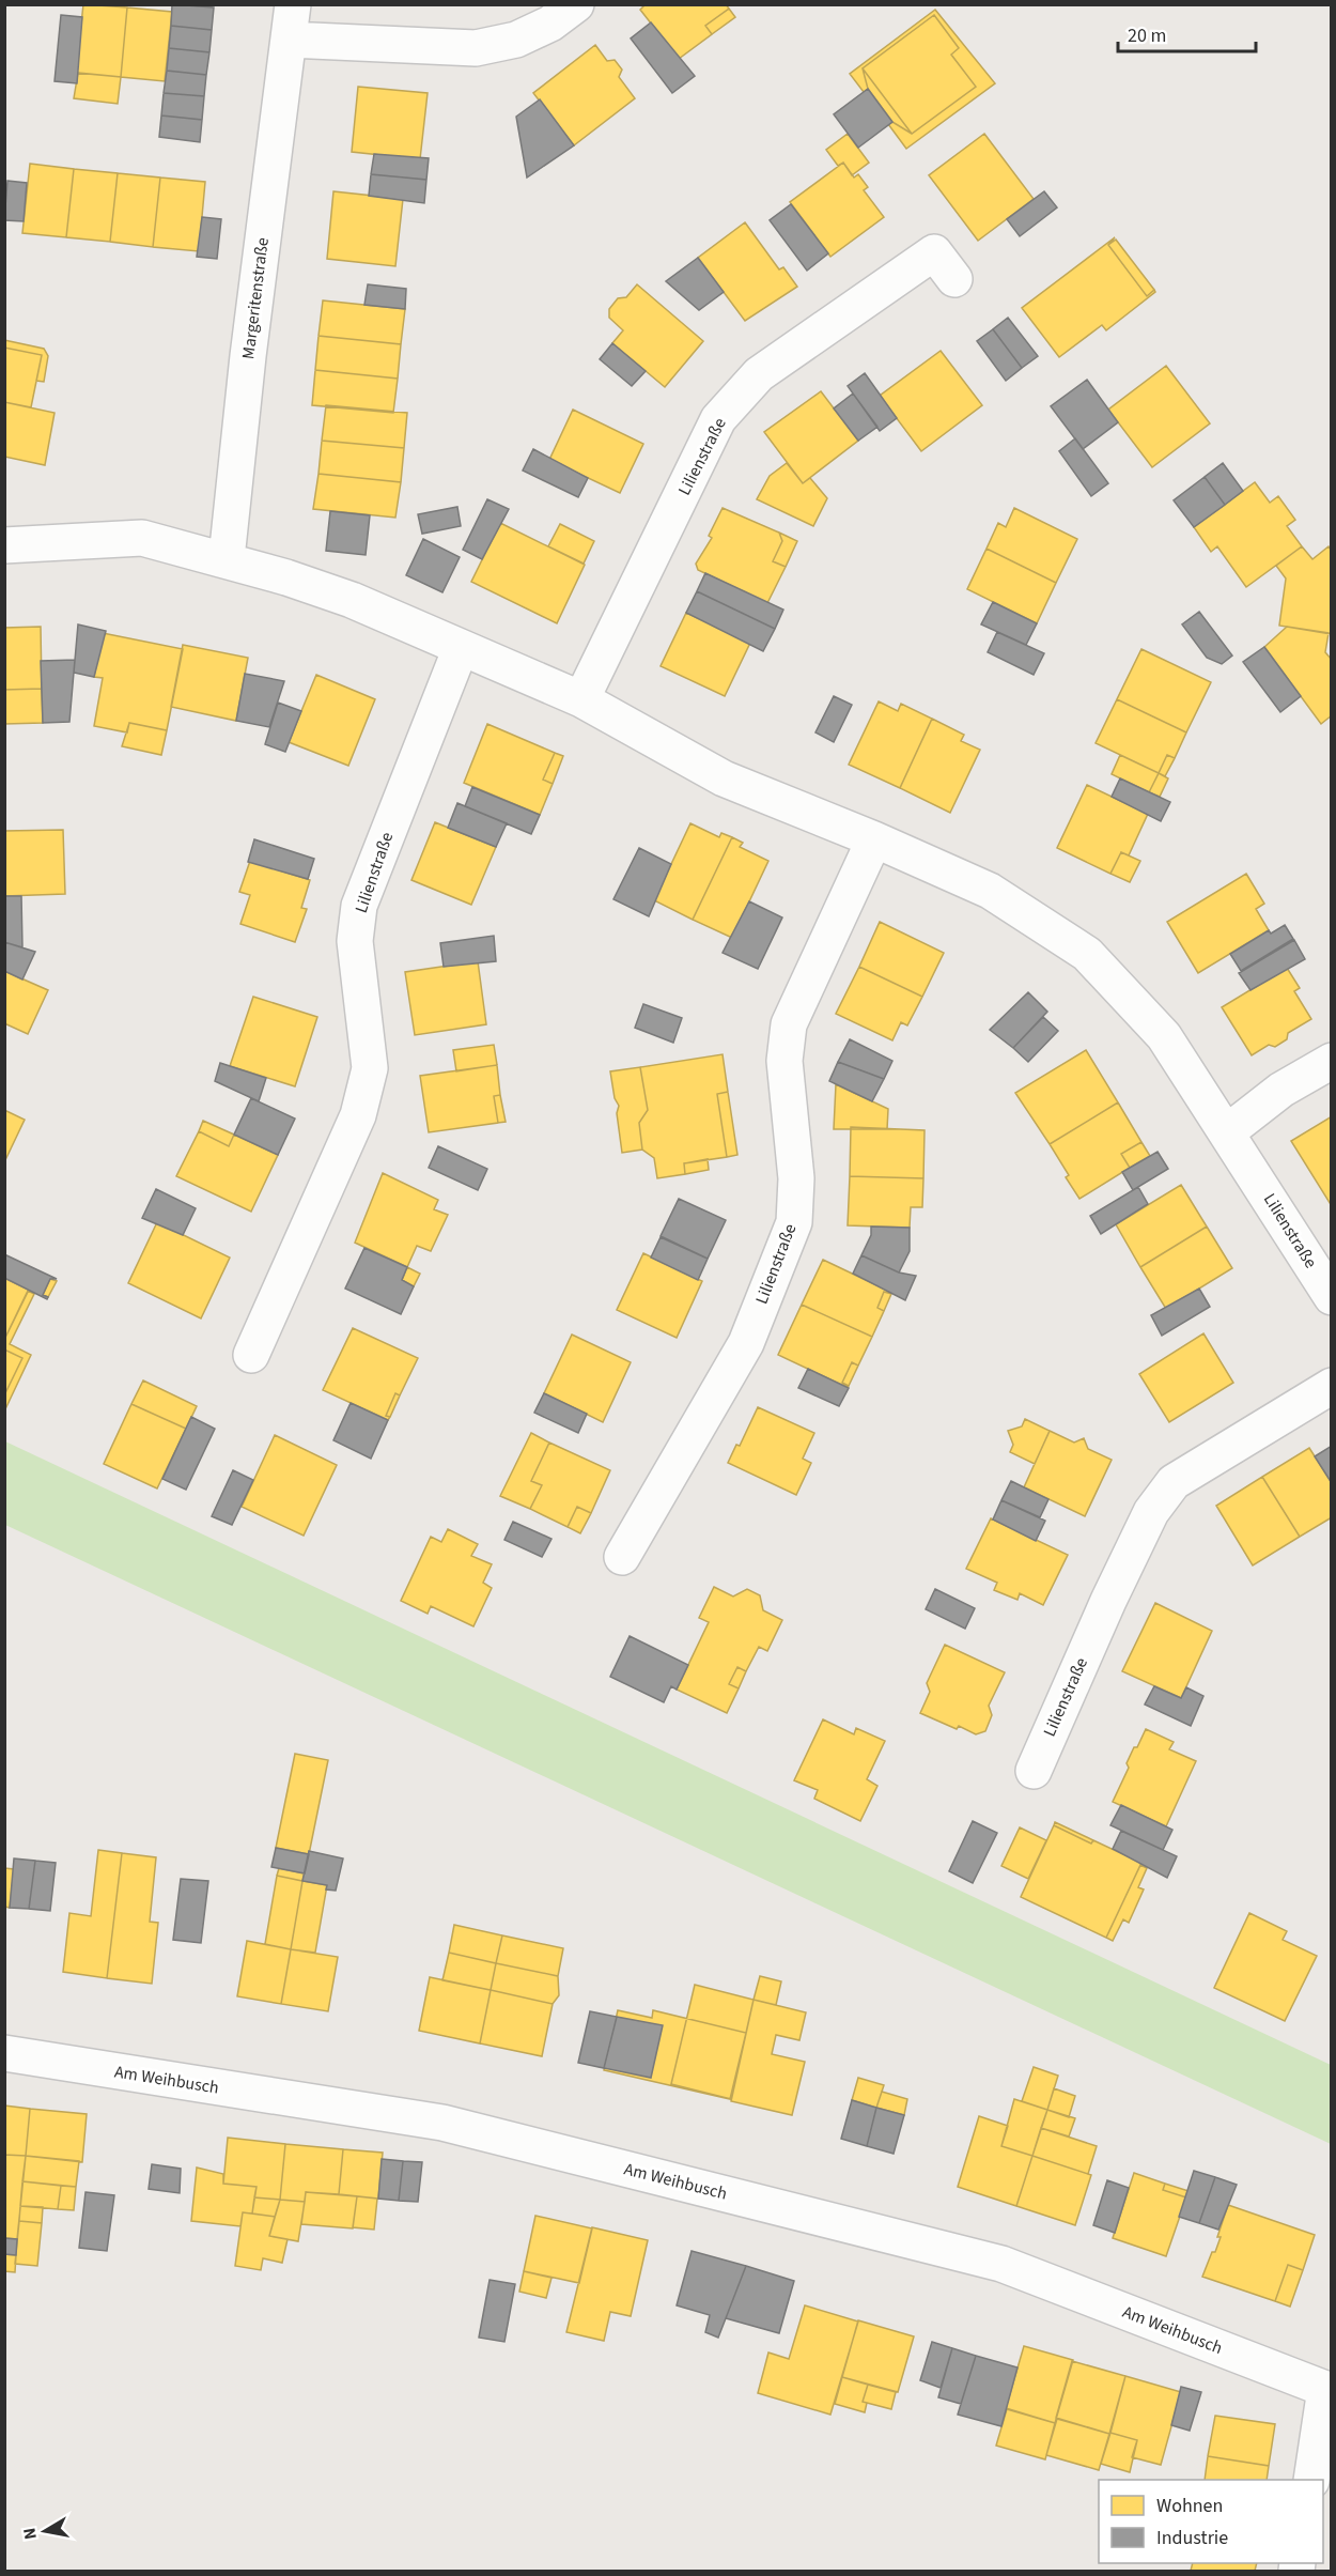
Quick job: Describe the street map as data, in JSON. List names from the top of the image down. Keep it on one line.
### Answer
{"streets":{"street":["Margeritenstraße","Lilienstraße","Am Weihbusch"]},"crossings":[["Margeritenstraße","Lilienstraße"]],"legend":["Wohnen","Industrie"],"scale_bar":"20 m","north":"left"}
